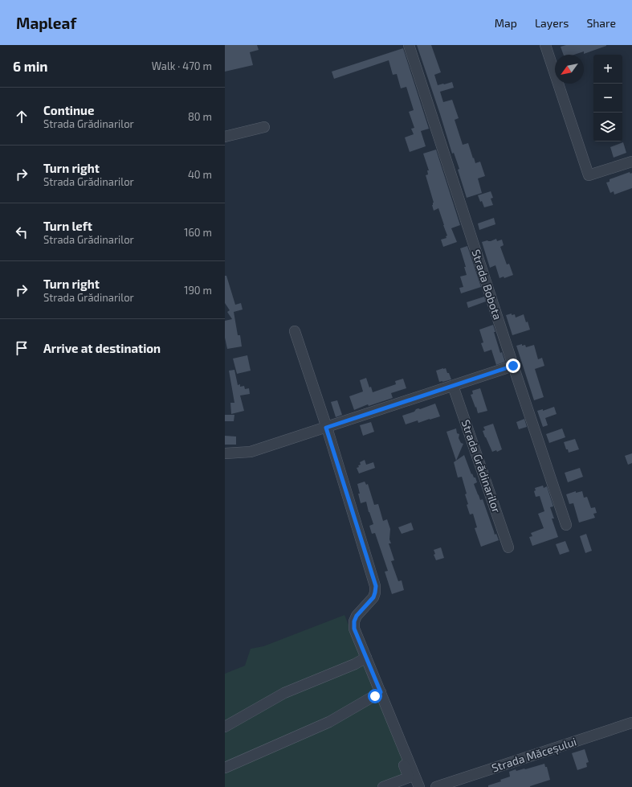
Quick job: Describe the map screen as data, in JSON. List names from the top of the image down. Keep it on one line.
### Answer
{"streets":{"street":["Strada Bobota","Strada Grădinarilor","Strada Măceșului"]},"north":"bottom left","page":{"header":"Mapleaf","nav":["Map","Layers","Share"],"heading":["6 min","Walk · 470 m"],"map_buttons":["+","−"],"list":[["Continue","Strada Grădinarilor","80 m"],["Turn right","Strada Grădinarilor","40 m"],["Turn left","Strada Grădinarilor","160 m"],["Turn right","Strada Grădinarilor","190 m"],"Arrive at destination"]}}
